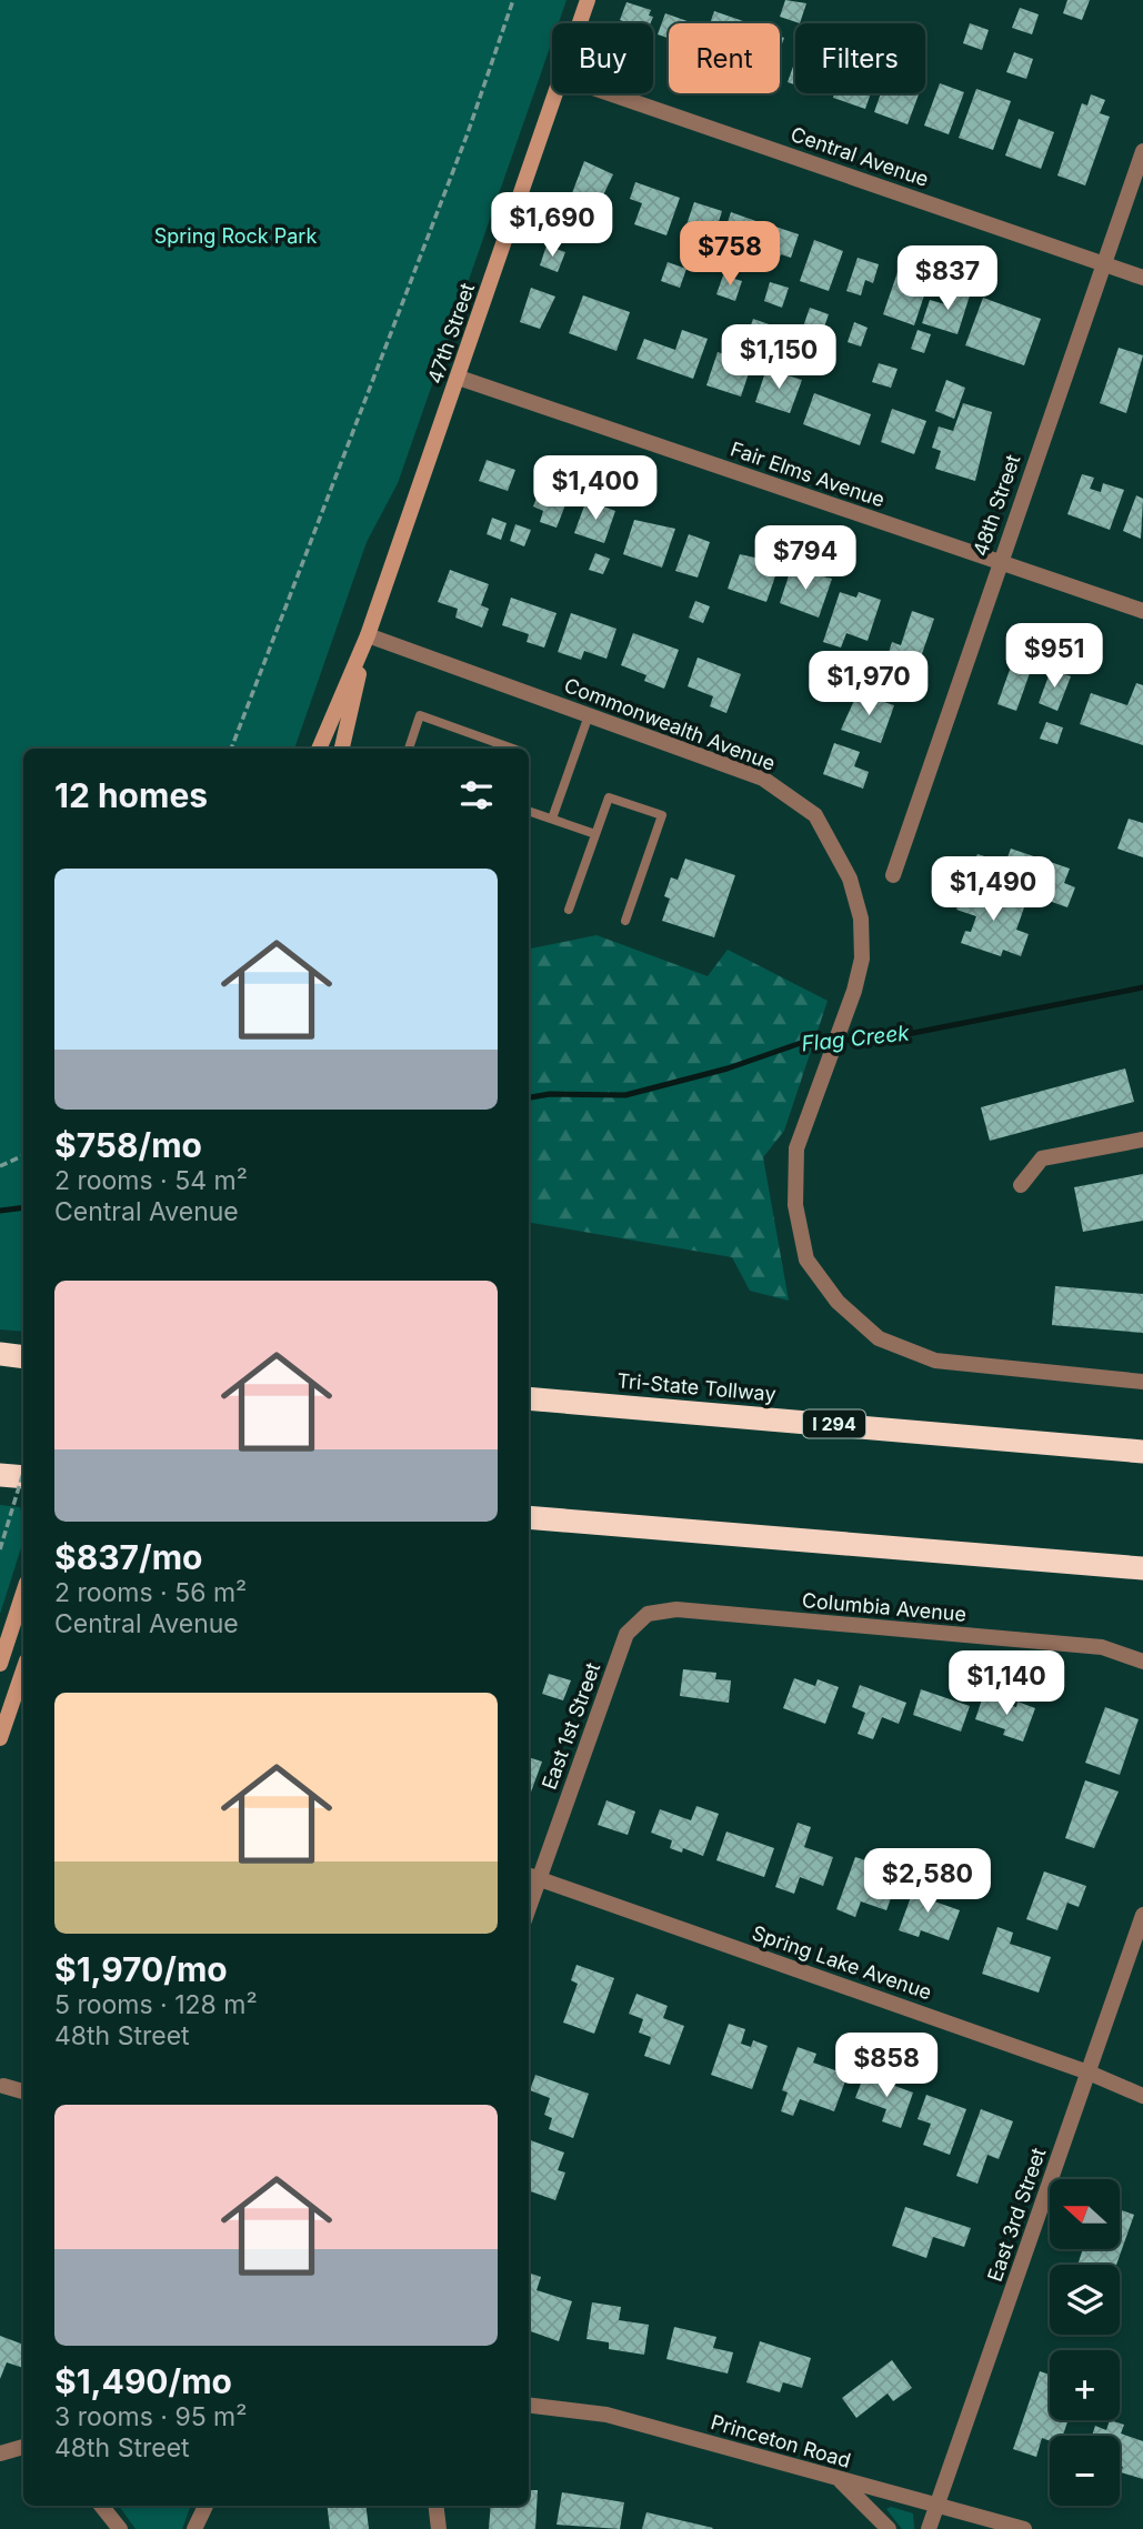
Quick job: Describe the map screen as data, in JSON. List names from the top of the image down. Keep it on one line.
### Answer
{"streets":{"highway":["Tri-State Tollway","I 294"],"main road":["47th Street"],"street":["Central Avenue","Fair Elms Avenue","48th Street","Commonwealth Avenue","Columbia Avenue","East 1st Street","Spring Lake Avenue","East 3rd Street","Princeton Road"]},"crossings":[["Central Avenue","48th Street"],["47th Street","Fair Elms Avenue"],["47th Street","Commonwealth Avenue"],["Fair Elms Avenue","48th Street"],["Columbia Avenue","East 1st Street"],["East 1st Street","Spring Lake Avenue"],["Spring Lake Avenue","East 3rd Street"],["East 3rd Street","Princeton Road"]],"water":["Flag Creek"],"parks":["Spring Rock Park"],"north":"left","page":{"chip":["Buy","Rent","Filters"],"price":["$1,690","$758","$837","$1,150","$1,400","$794","$951","$1,970","$1,490","$1,140","$2,580","$858"],"heading":"12 homes","list":[{"name":"$758/mo","note":"2 rooms · 54 m² · Central Avenue"},{"name":"$837/mo","note":"2 rooms · 56 m² · Central Avenue"},{"name":"$1,970/mo","note":"5 rooms · 128 m² · 48th Street"},{"name":"$1,490/mo","note":"3 rooms · 95 m² · 48th Street"}],"map_buttons":["+","−"]}}
